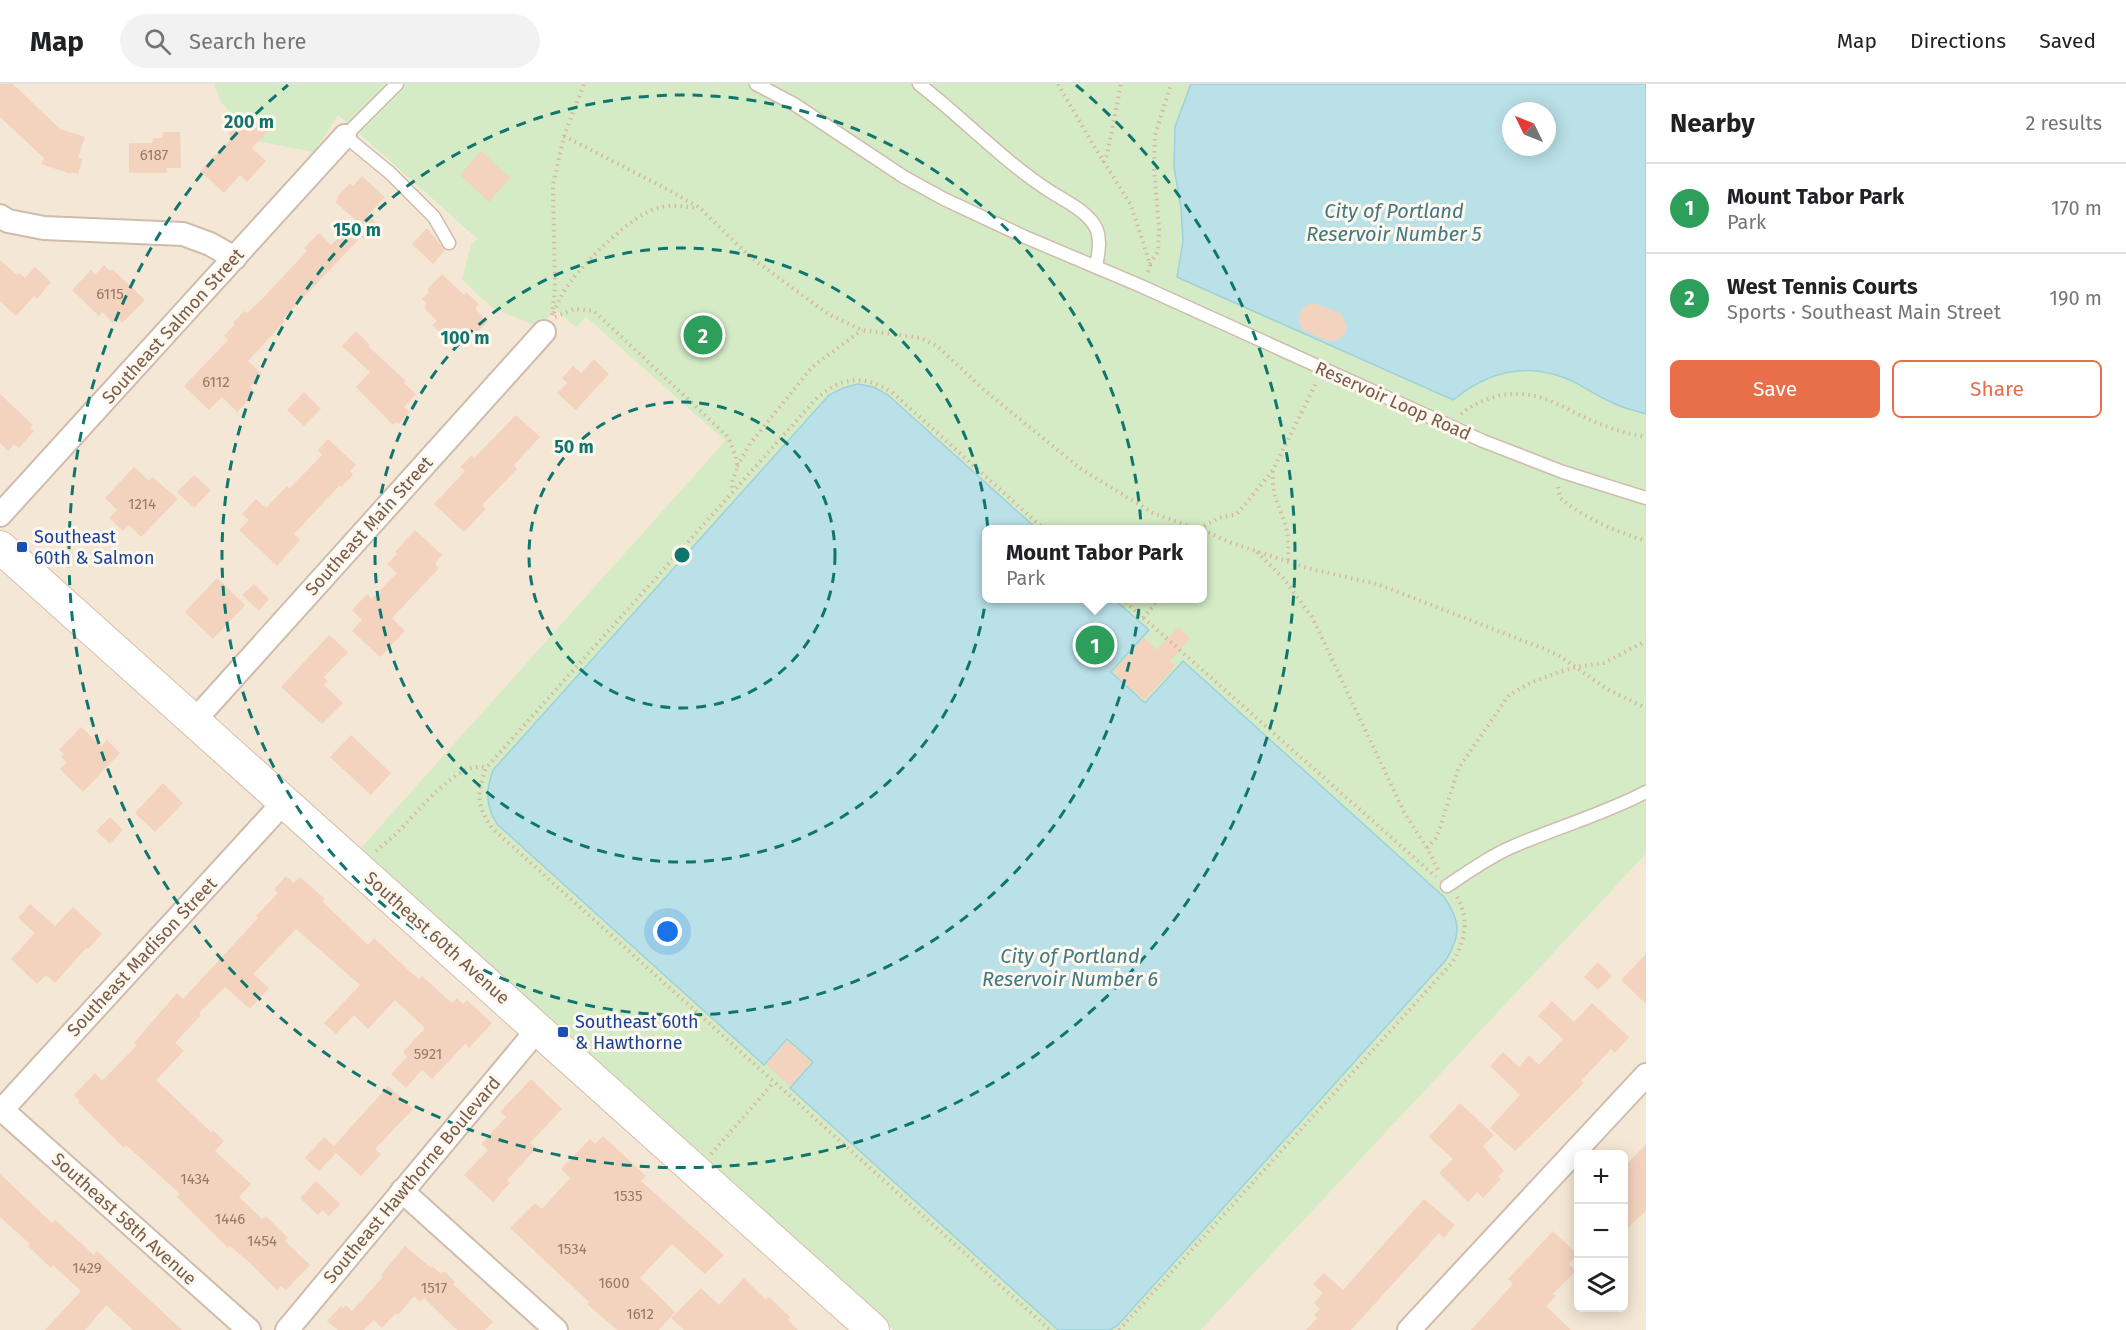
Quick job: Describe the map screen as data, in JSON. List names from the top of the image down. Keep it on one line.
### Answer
{"streets":{"main road":["Southeast 60th Avenue"],"street":["Southeast Salmon Street","Southeast Main Street","Southeast Madison Street","Southeast Hawthorne Boulevard","Southeast 58th Avenue"],"lane":["Reservoir Loop Road"]},"crossings":[["Southeast Main Street","Southeast 60th Avenue"],["Southeast 60th Avenue","Southeast Madison Street"],["Southeast 60th Avenue","Southeast Hawthorne Boulevard"],["Southeast Madison Street","Southeast 58th Avenue"]],"water":["City of Portland Reservoir Number 5","City of Portland Reservoir Number 6"],"places":{"transit":["Southeast 60th & Salmon","Southeast 60th & Hawthorne"]},"house_numbers":["6187","6115","6112","1214","5921","1434","1535","1446","1454","1534","1429","1600","1517","1612"],"north":"top left","page":{"header":"Map","search":"Search here","nav":["Map","Directions","Saved"],"heading":["Nearby","2 results"],"list":[{"mark":"1","name":"Mount Tabor Park","note":"Park","value":"170 m"},{"mark":"2","name":"West Tennis Courts","note":"Sports · Southeast Main Street","value":"190 m"}],"pins":["2","1"],"buttons":["Save","Share"],"popup":["Mount Tabor Park","Park"],"map_buttons":["+","−"]},"rings":["200 m","150 m","100 m","50 m"]}
